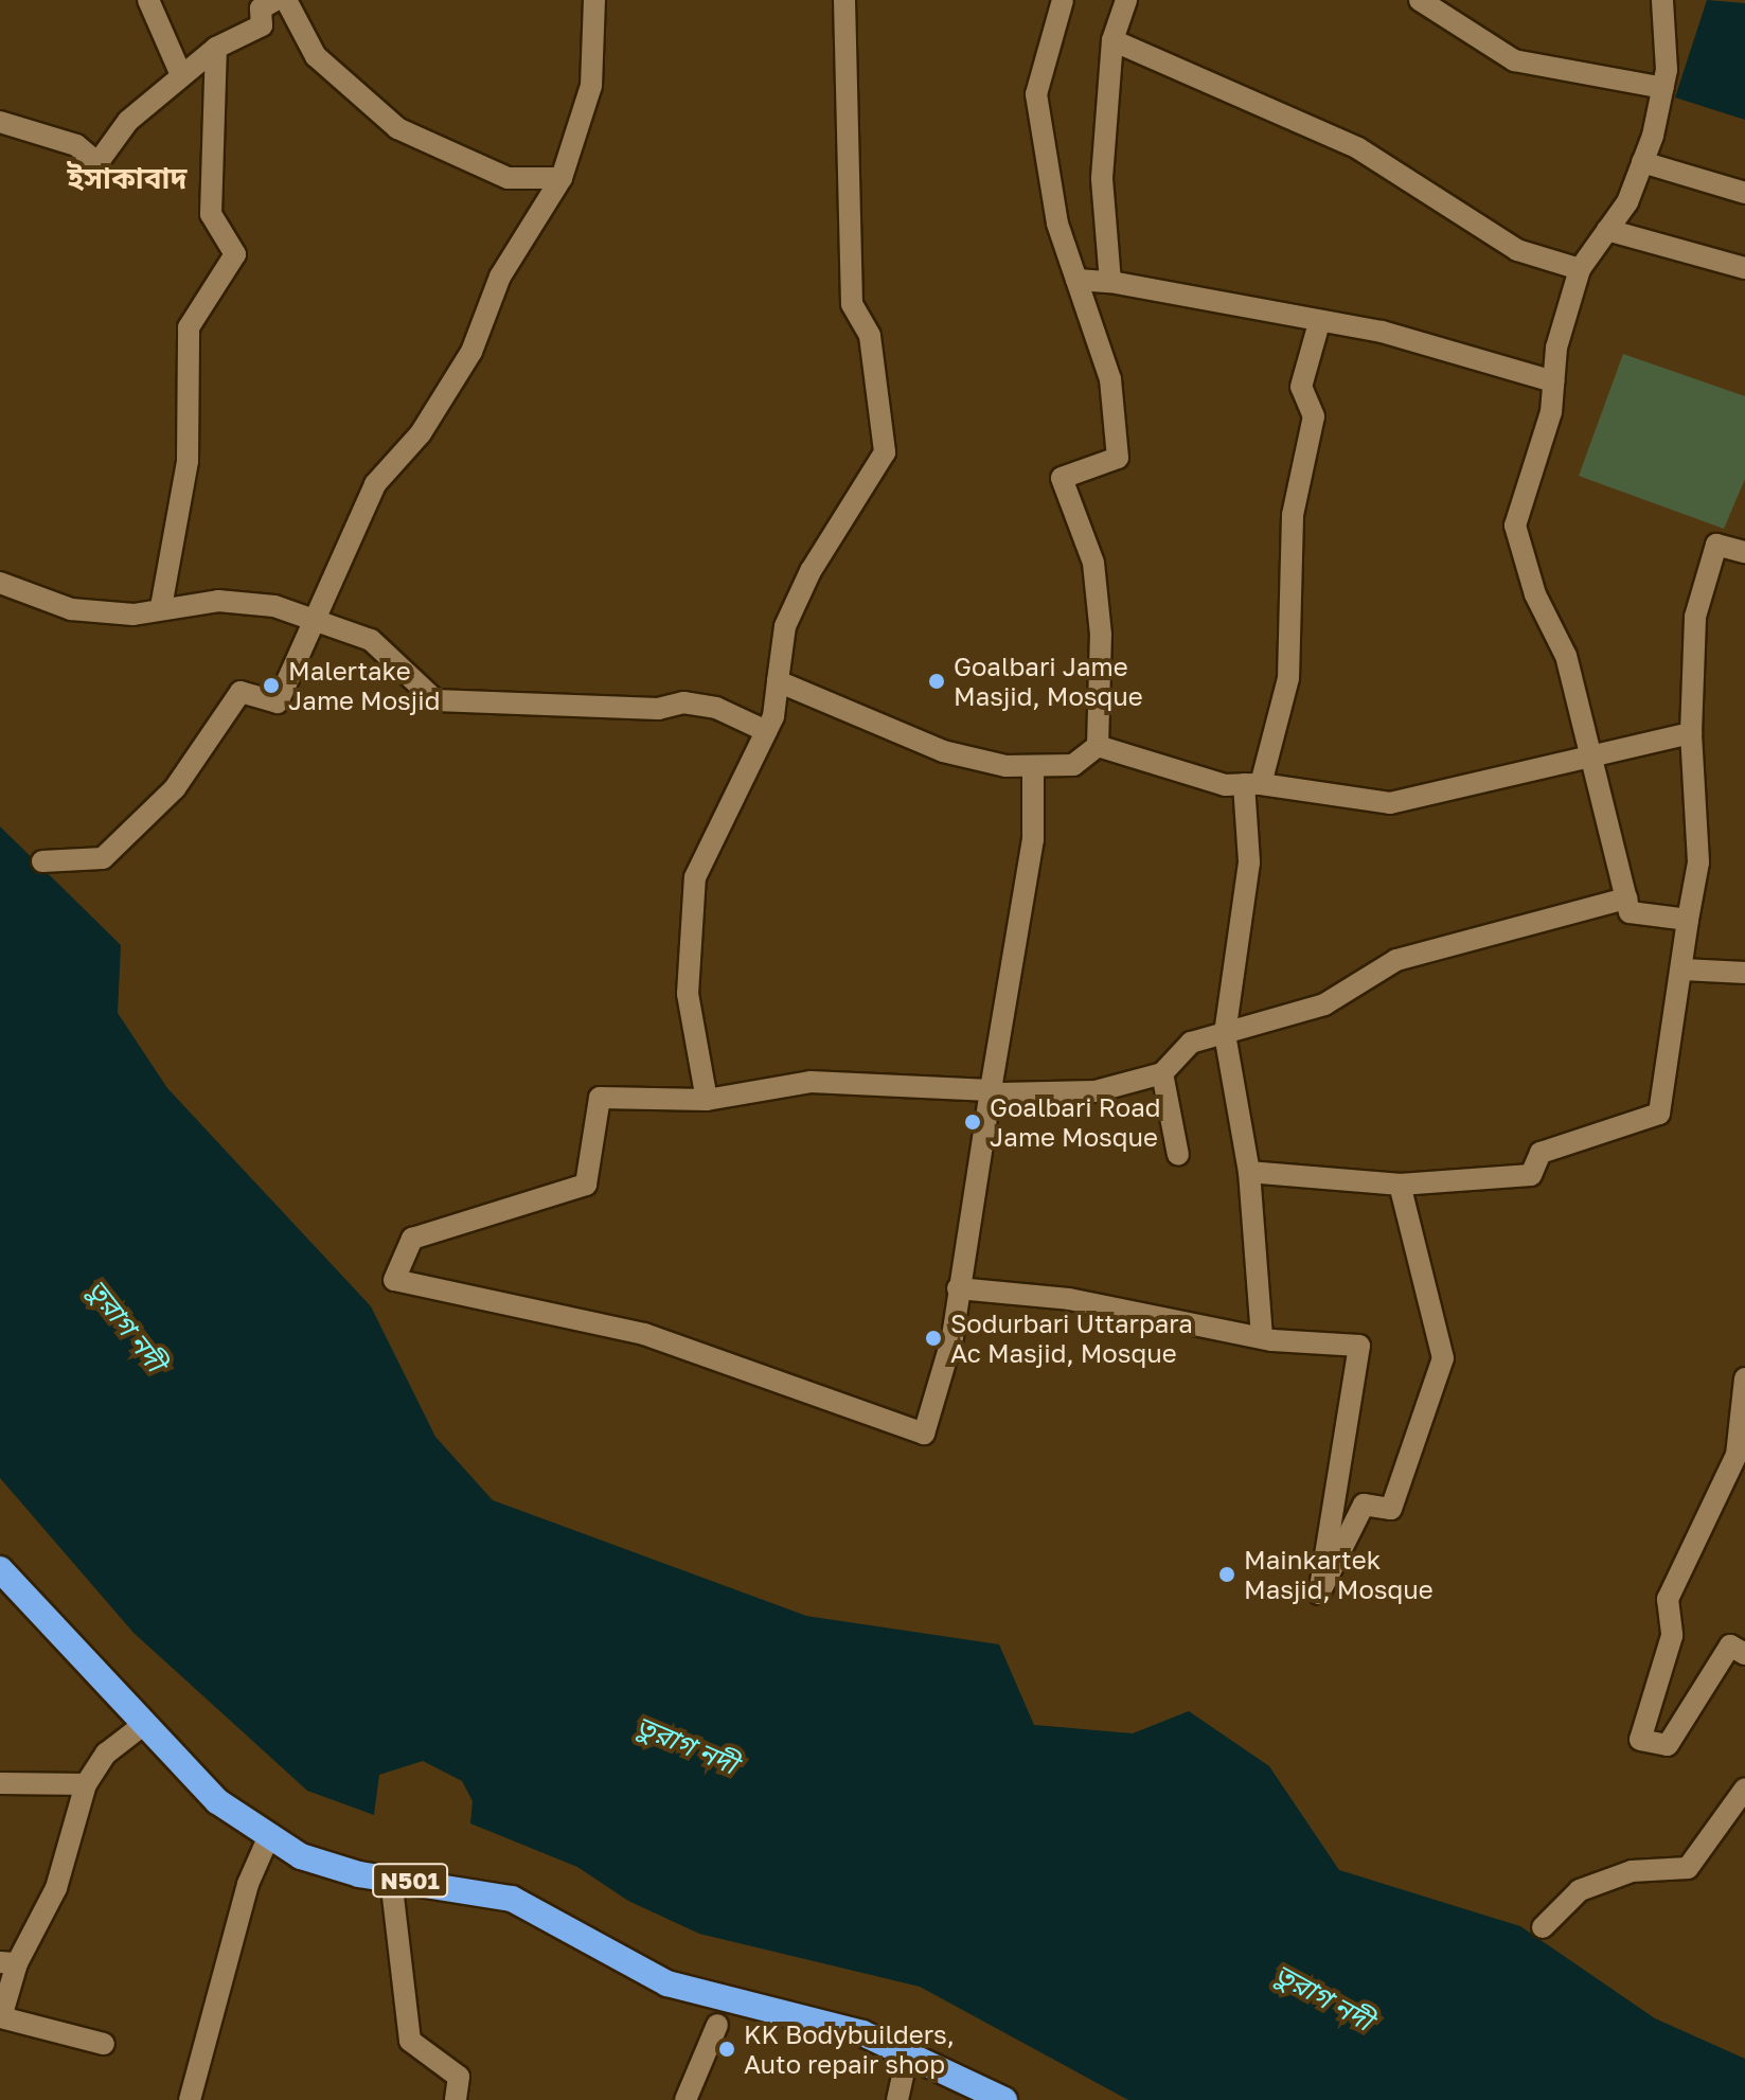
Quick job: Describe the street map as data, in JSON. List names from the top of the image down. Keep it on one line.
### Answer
{"streets":{"highway":["N501"]},"districts":["ইসাকাবাদ"],"water":["তুরাগ নদী"],"places":["Goalbari Jame Masjid, Mosque","Malertake Jame Mosjid","Goalbari Road Jame Mosque","Sodurbari Uttarpara Ac Masjid, Mosque","Mainkartek Masjid, Mosque","KK Bodybuilders, Auto repair shop"]}
